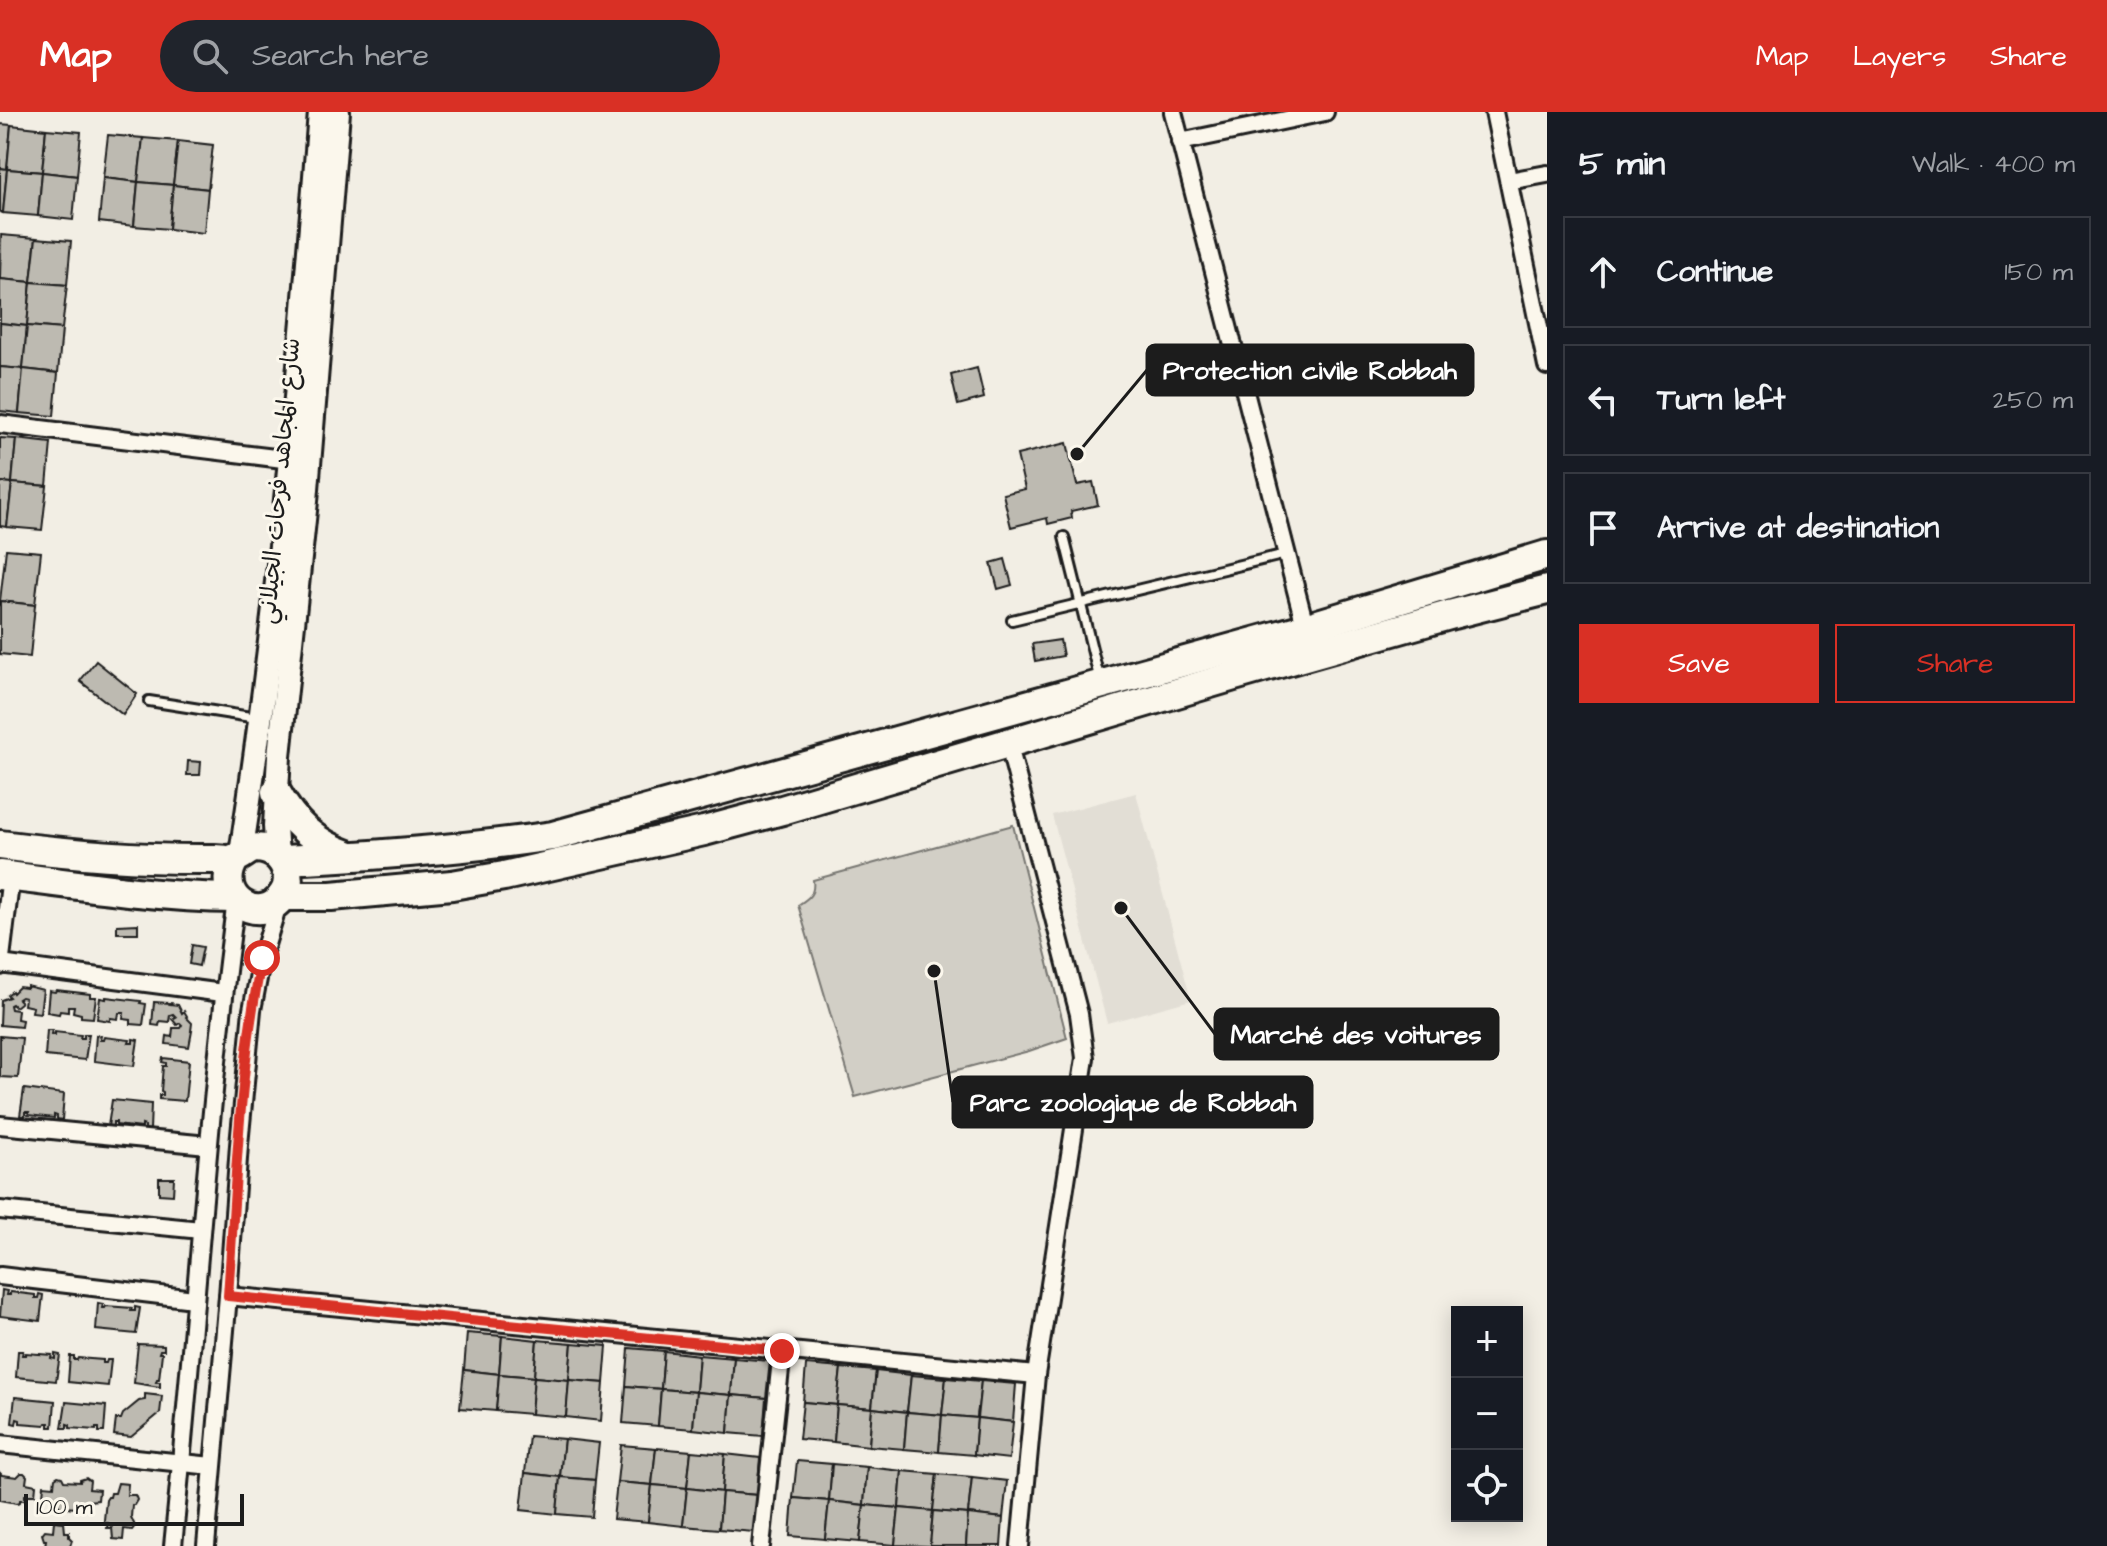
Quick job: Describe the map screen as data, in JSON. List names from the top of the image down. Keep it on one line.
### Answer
{"streets":{"street":["شارع المجاهد فرحات الجيلاني"]},"places":["Protection civile Robbah","Marché des voitures","Parc zoologique de Robbah"],"scale_bar":"100 m","page":{"header":"Map","search":"Search here","nav":["Map","Layers","Share"],"heading":["5 min","Walk · 400 m"],"list":[["Continue","150 m"],["Turn left","250 m"],"Arrive at destination"],"buttons":["Save","Share"],"map_buttons":["+","−"],"scale":"100 m"}}
